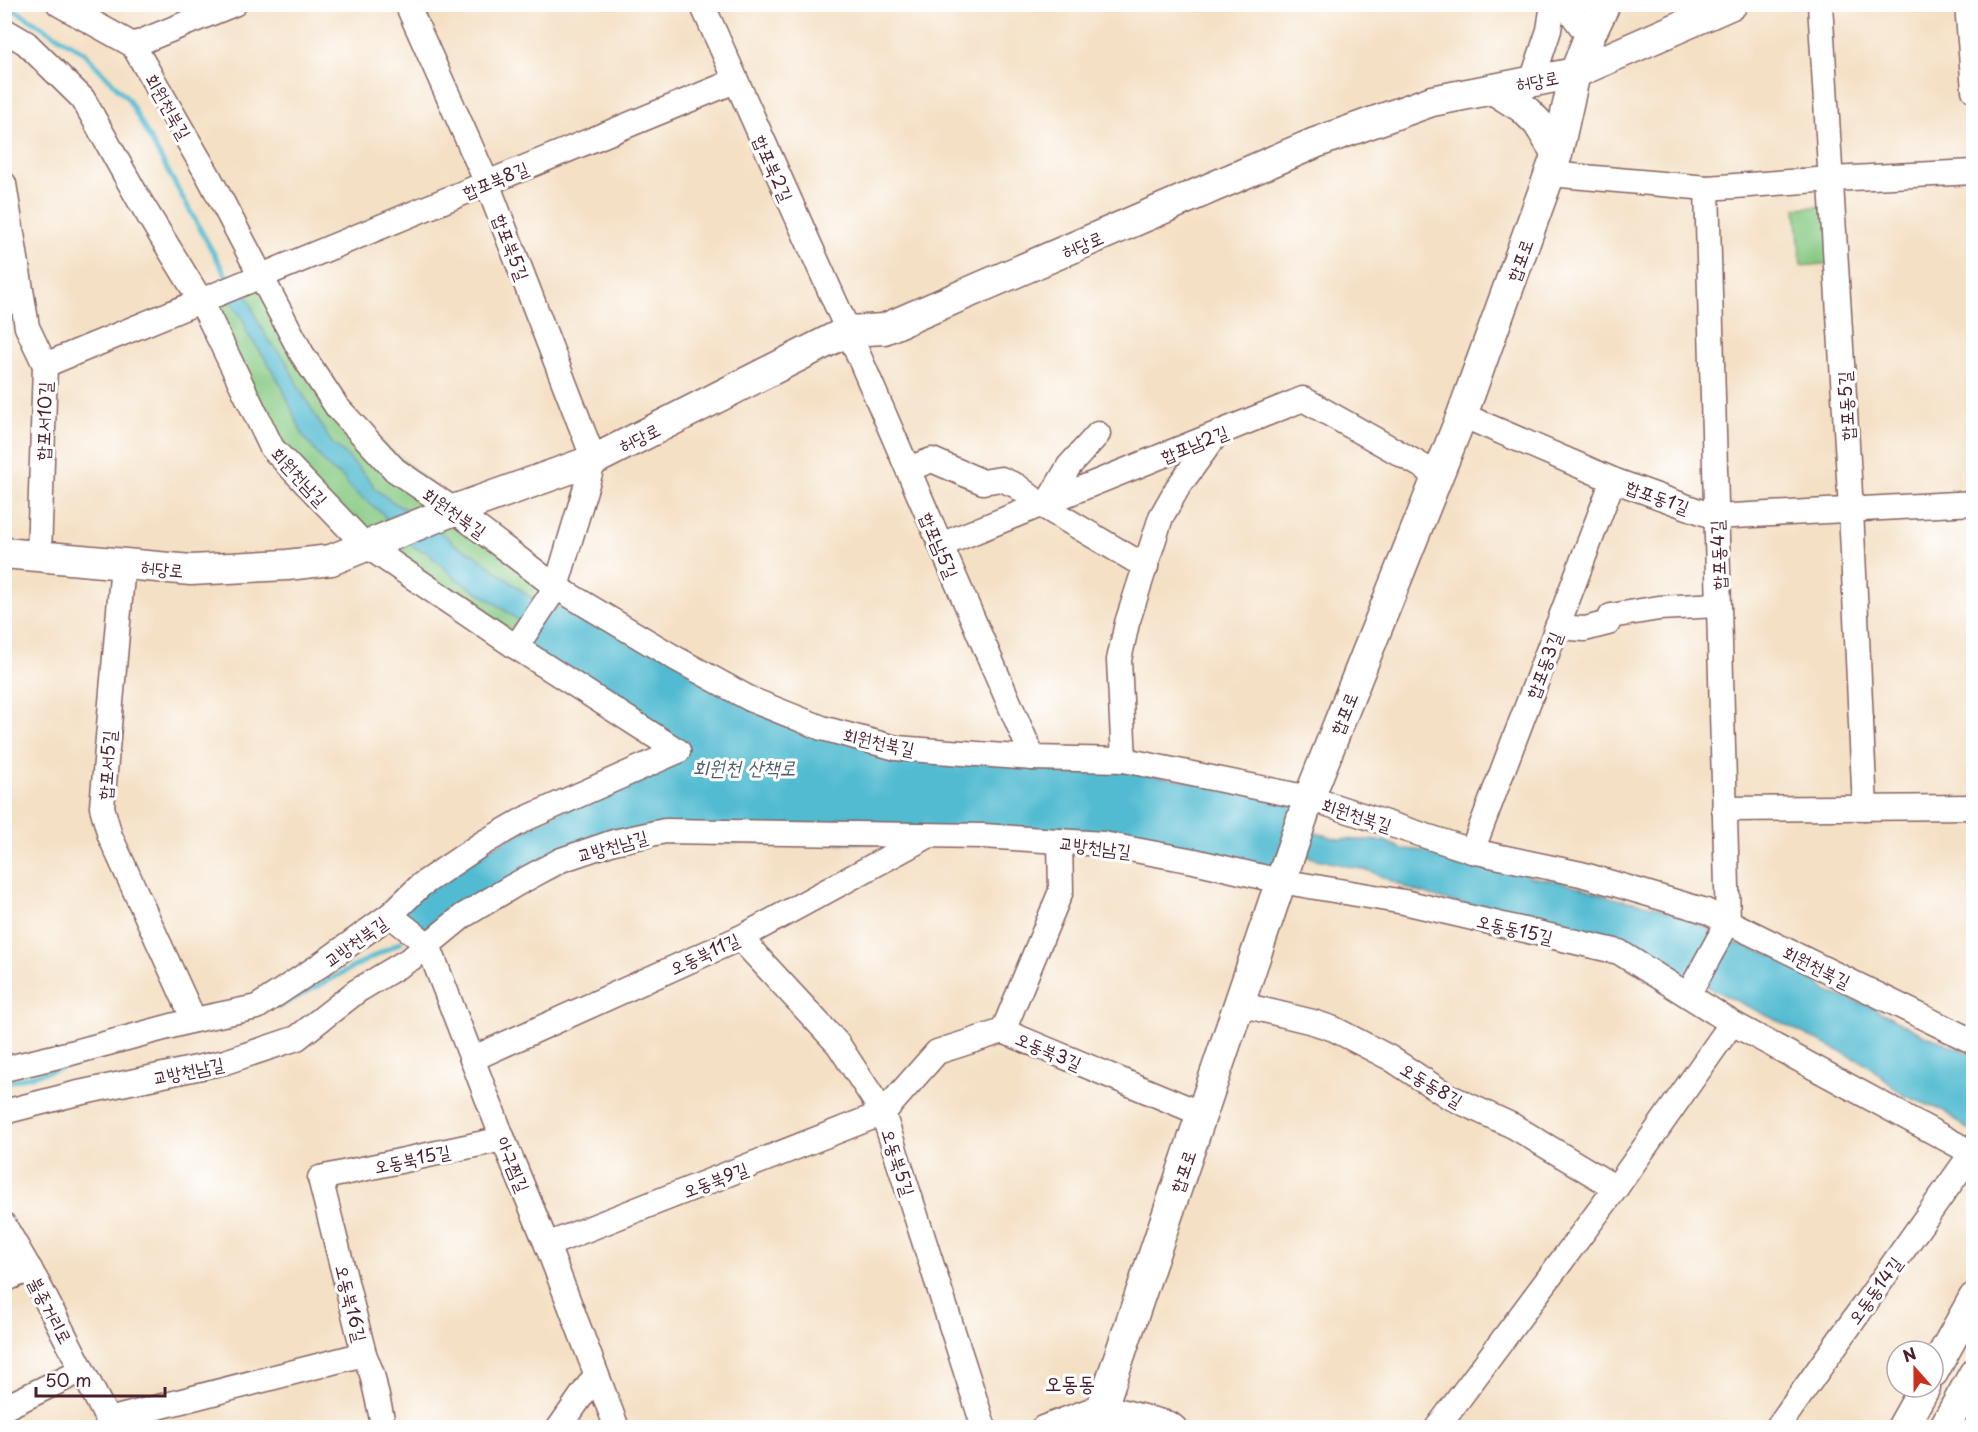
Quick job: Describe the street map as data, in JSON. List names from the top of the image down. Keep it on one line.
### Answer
{"streets":{"main road":["허당로","합포로"],"street":["회원천북길","합포북2길","합포북8길","합포북5길","합포동5길","합포서10길","합포남2길","회원천남길","합포동1길","합포남5길","합포동4길","합포동3길","합포서5길","교방천남길","오동동15길","교방천북길","오동북11길","오동북3길","오동동8길","오동북15길","오동북5길","아구찜길","오동북9길","오동동14길","오동북16길","불종거리로"]},"crossings":[["허당로","회원천북길"],["허당로","합포북2길"],["허당로","합포북5길"],["허당로","합포로"],["허당로","합포서10길"],["허당로","회원천남길"],["허당로","합포남5길"],["허당로","합포서5길"],["회원천북길","합포북8길"],["회원천북길","합포로"],["회원천북길","합포남5길"],["회원천북길","합포동4길"],["회원천북길","합포동3길"],["합포북2길","합포북8길"],["합포북2길","합포남5길"],["합포북8길","합포북5길"],["합포북8길","회원천남길"],["합포로","합포남2길"],["합포로","합포동1길"],["합포로","교방천남길"],["합포로","오동동15길"],["합포로","오동북3길"],["합포로","오동동8길"],["합포동5길","합포동1길"],["합포남2길","합포남5길"],["회원천남길","교방천북길"],["합포동1길","합포동4길"],["합포동1길","합포동3길"],["합포서5길","교방천북길"],["교방천남길","오동동15길"],["교방천남길","오동북11길"],["교방천남길","아구찜길"],["오동동15길","오동동14길"],["오동북11길","오동북5길"],["오동북11길","아구찜길"],["오동북3길","오동북5길"],["오동북3길","오동북9길"],["오동북15길","아구찜길"],["오동북15길","오동북16길"],["오동북5길","오동북9길"],["아구찜길","오동북9길"]],"districts":["오동동"],"water":["회원천 산책로"],"scale_bar":"50 m","north":"top"}
